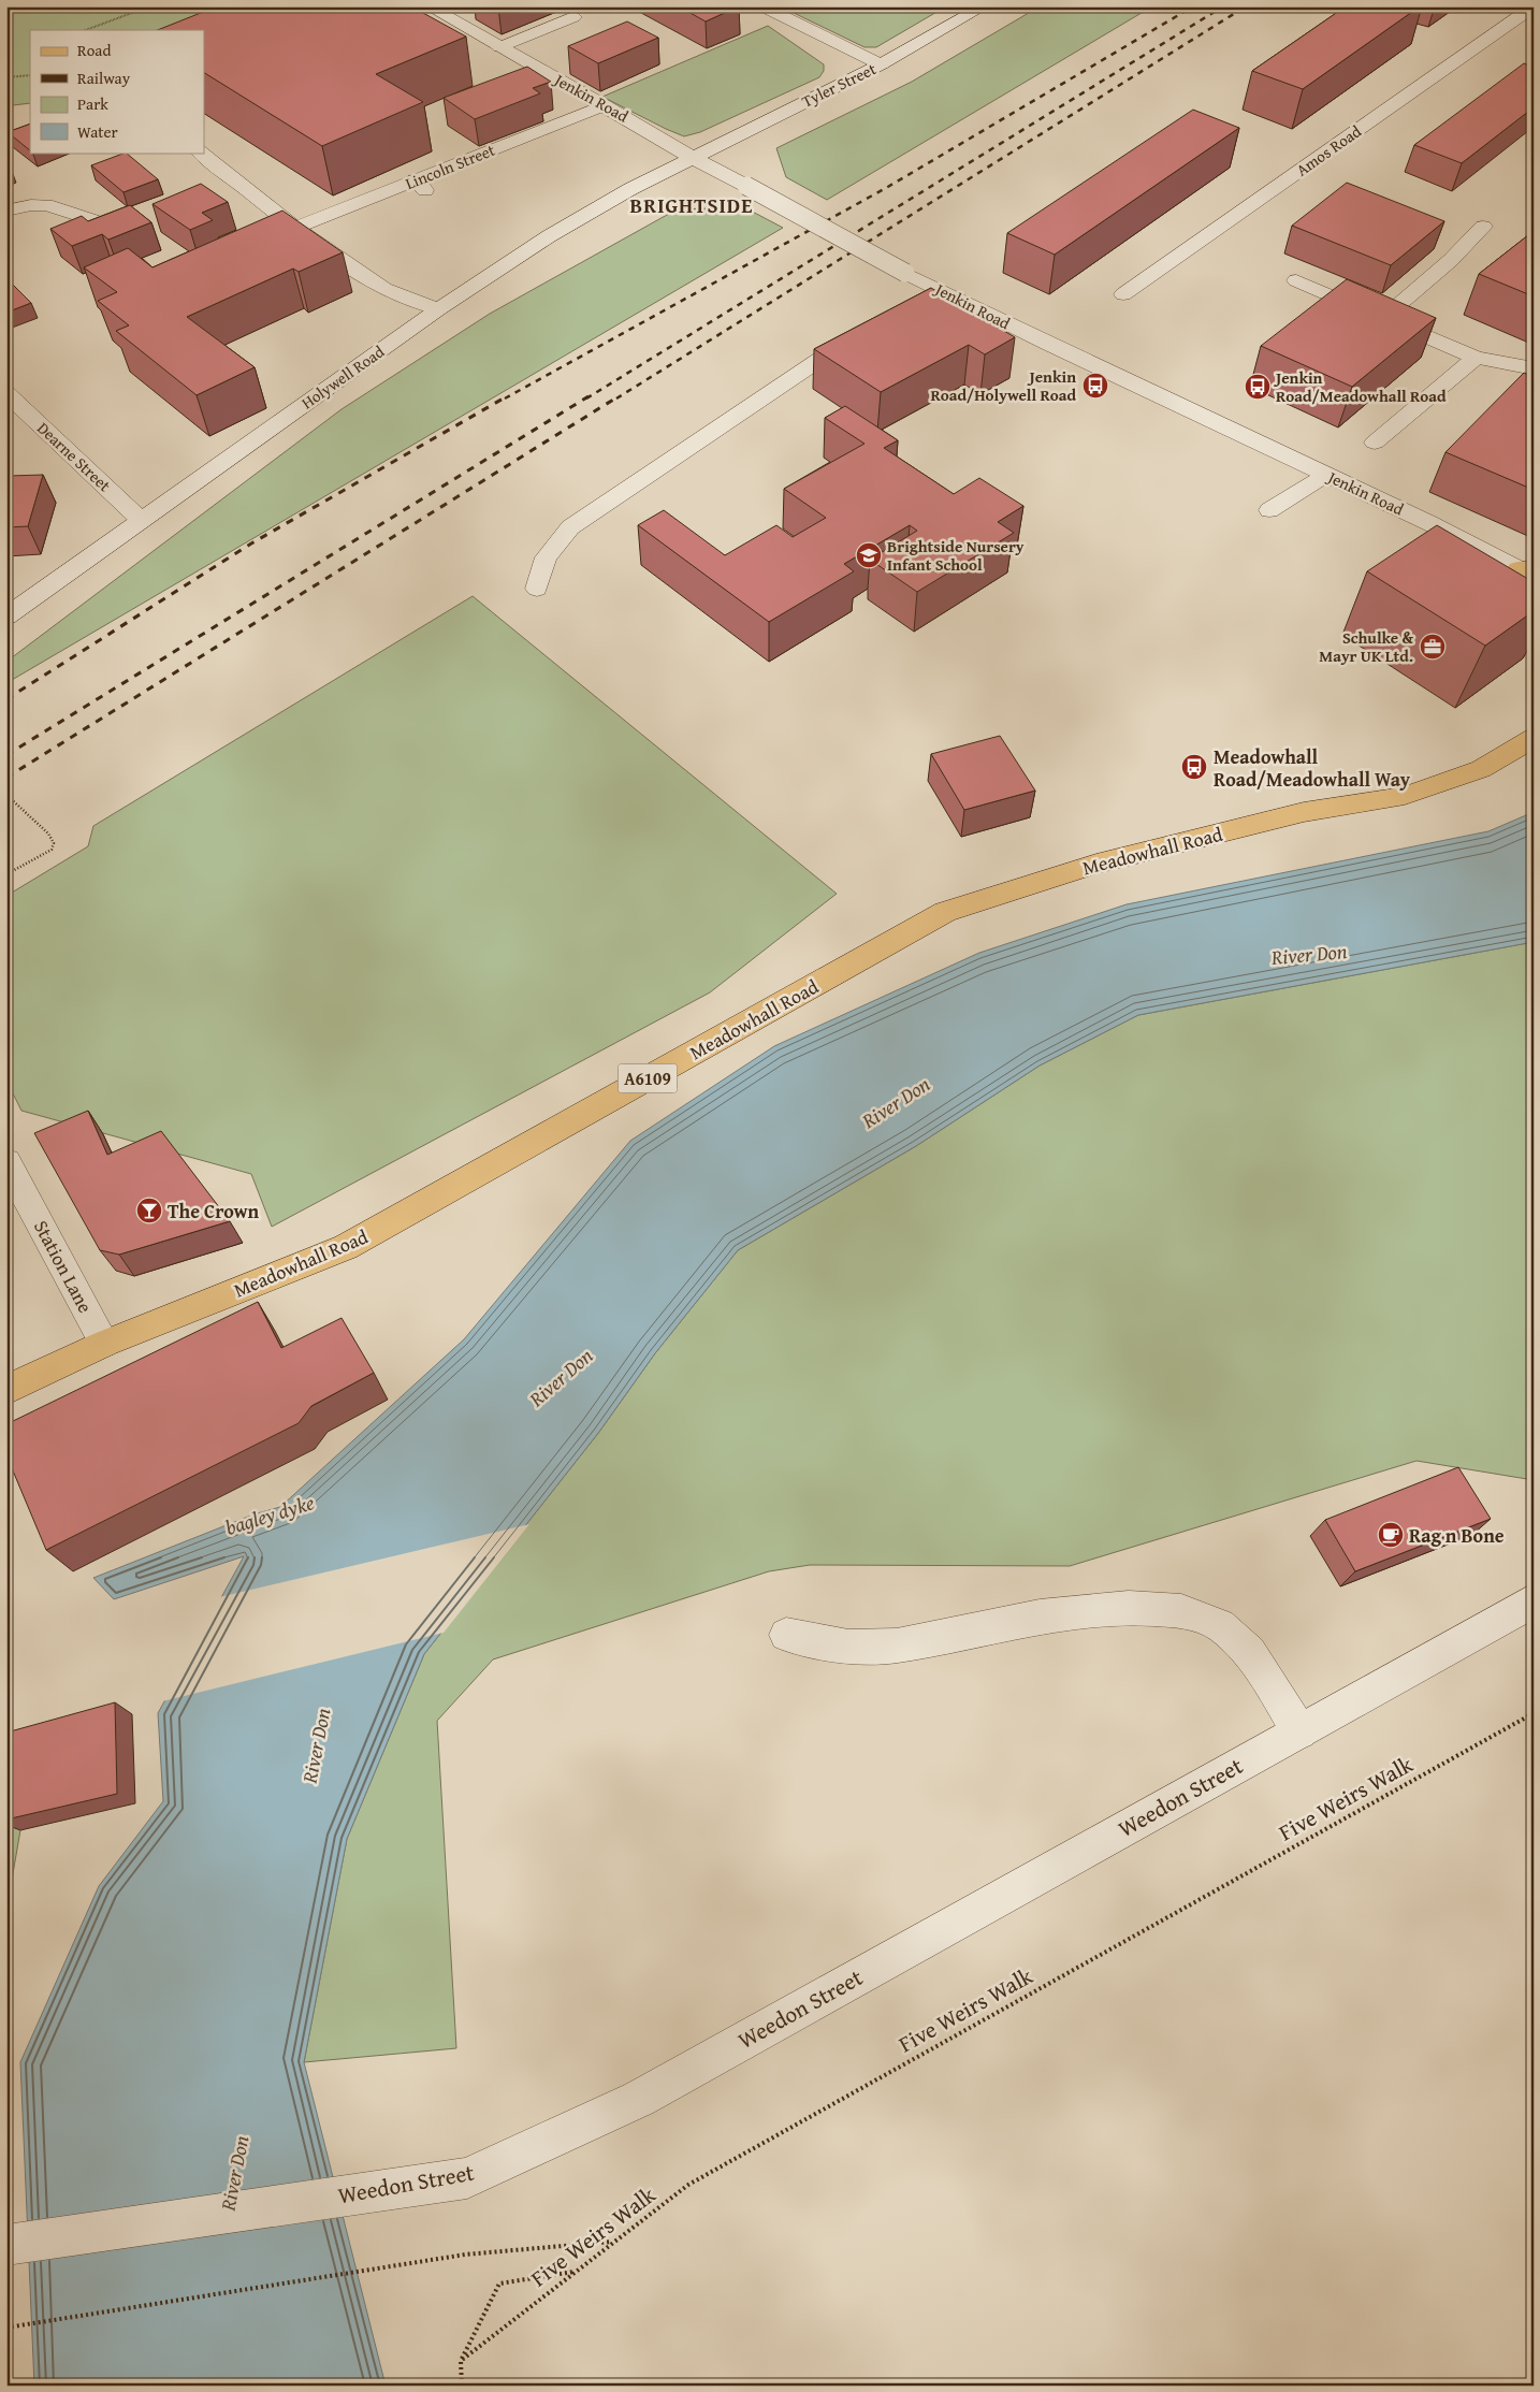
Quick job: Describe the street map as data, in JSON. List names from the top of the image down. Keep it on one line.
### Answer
{"streets":{"main road":["Meadowhall Road","A6109"],"street":["Tyler Street","Jenkin Road","Amos Road","Lincoln Street","Holywell Road","Dearne Street","Station Lane","Weedon Street"],"path":["Five Weirs Walk"]},"crossings":[["Tyler Street","Jenkin Road"],["Tyler Street","Holywell Road"],["Jenkin Road","Lincoln Street"],["Jenkin Road","Holywell Road"],["Holywell Road","Dearne Street"],["Meadowhall Road","Station Lane"]],"districts":["BRIGHTSIDE"],"water":["River Don","bagley dyke"],"places":{"bus stop":["Jenkin Road/Holywell Road","Jenkin Road/Meadowhall Road","Meadowhall Road/Meadowhall Way"],"school or university":["Brightside Nursery Infant School"],"office":["Schulke & Mayr UK Ltd."],"bar":["The Crown"],"cafe":["Rag n Bone"]},"legend":["Road","Railway","Park","Water"]}
